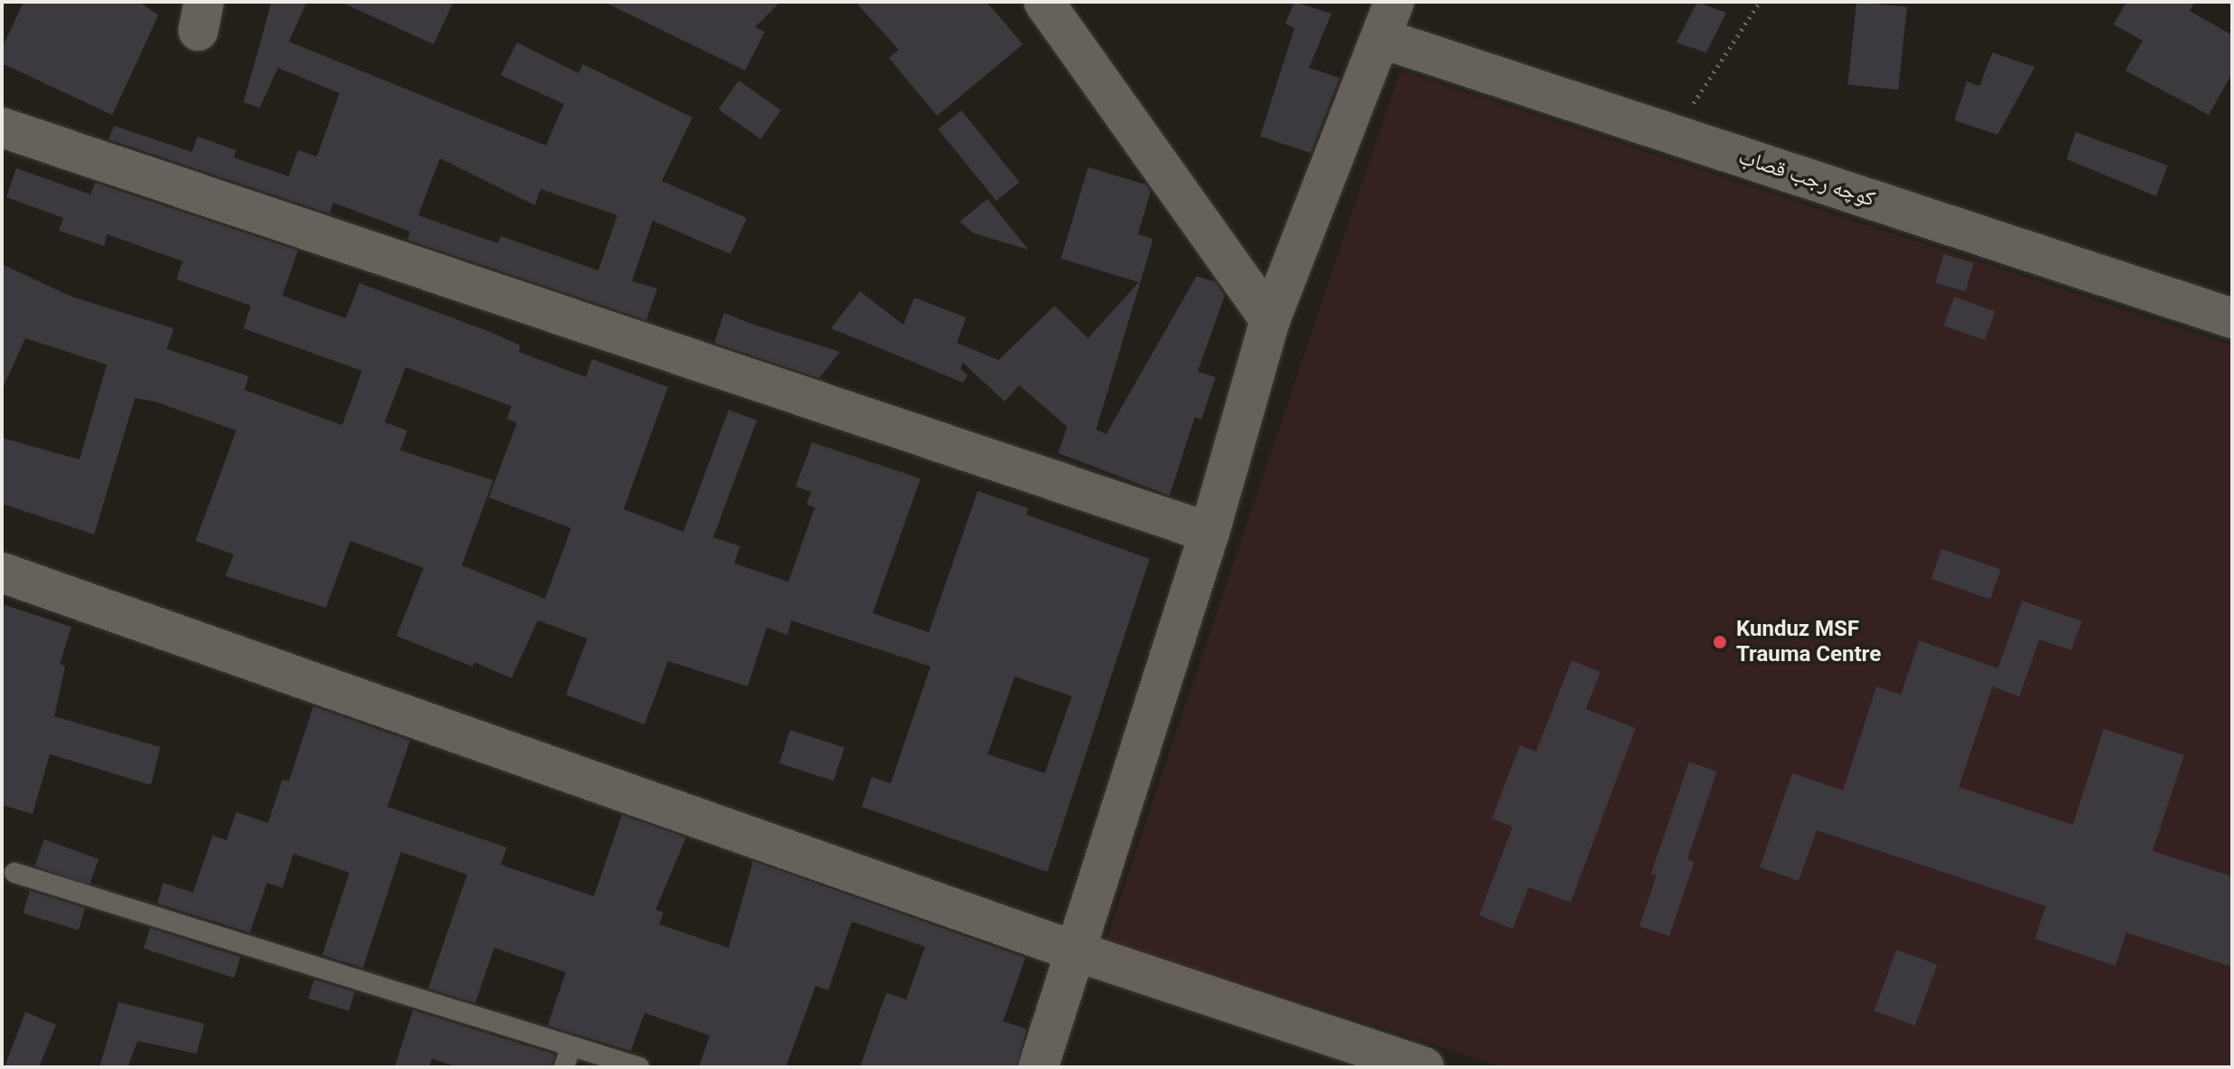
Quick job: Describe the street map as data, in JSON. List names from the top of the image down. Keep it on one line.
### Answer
{"streets":{"street":["کوچه رجب قصاب"]},"places":["Kunduz MSF Trauma Centre"]}
